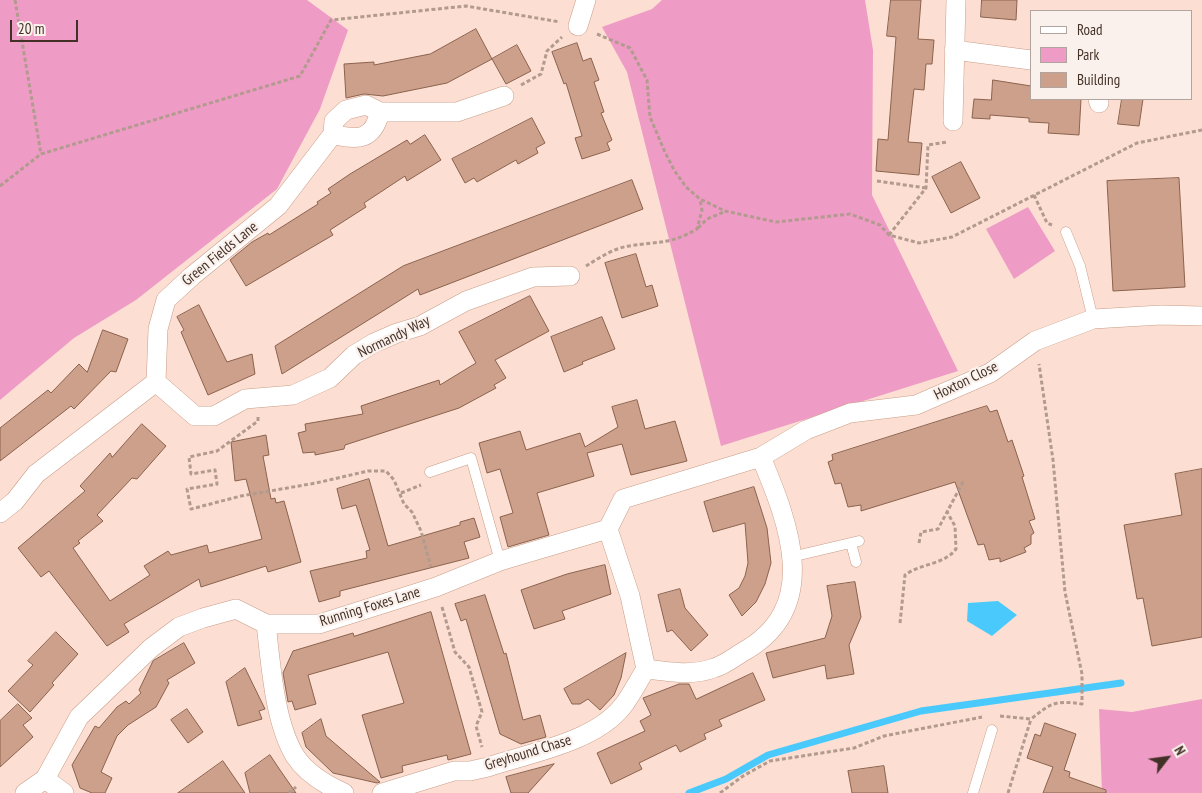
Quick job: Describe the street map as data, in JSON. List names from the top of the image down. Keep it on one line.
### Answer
{"streets":{"street":["Green Fields Lane","Normandy Way","Hoxton Close","Running Foxes Lane","Greyhound Chase"]},"crossings":[["Green Fields Lane","Normandy Way"]],"legend":["Road","Park","Building"],"scale_bar":"20 m","north":"top right"}
